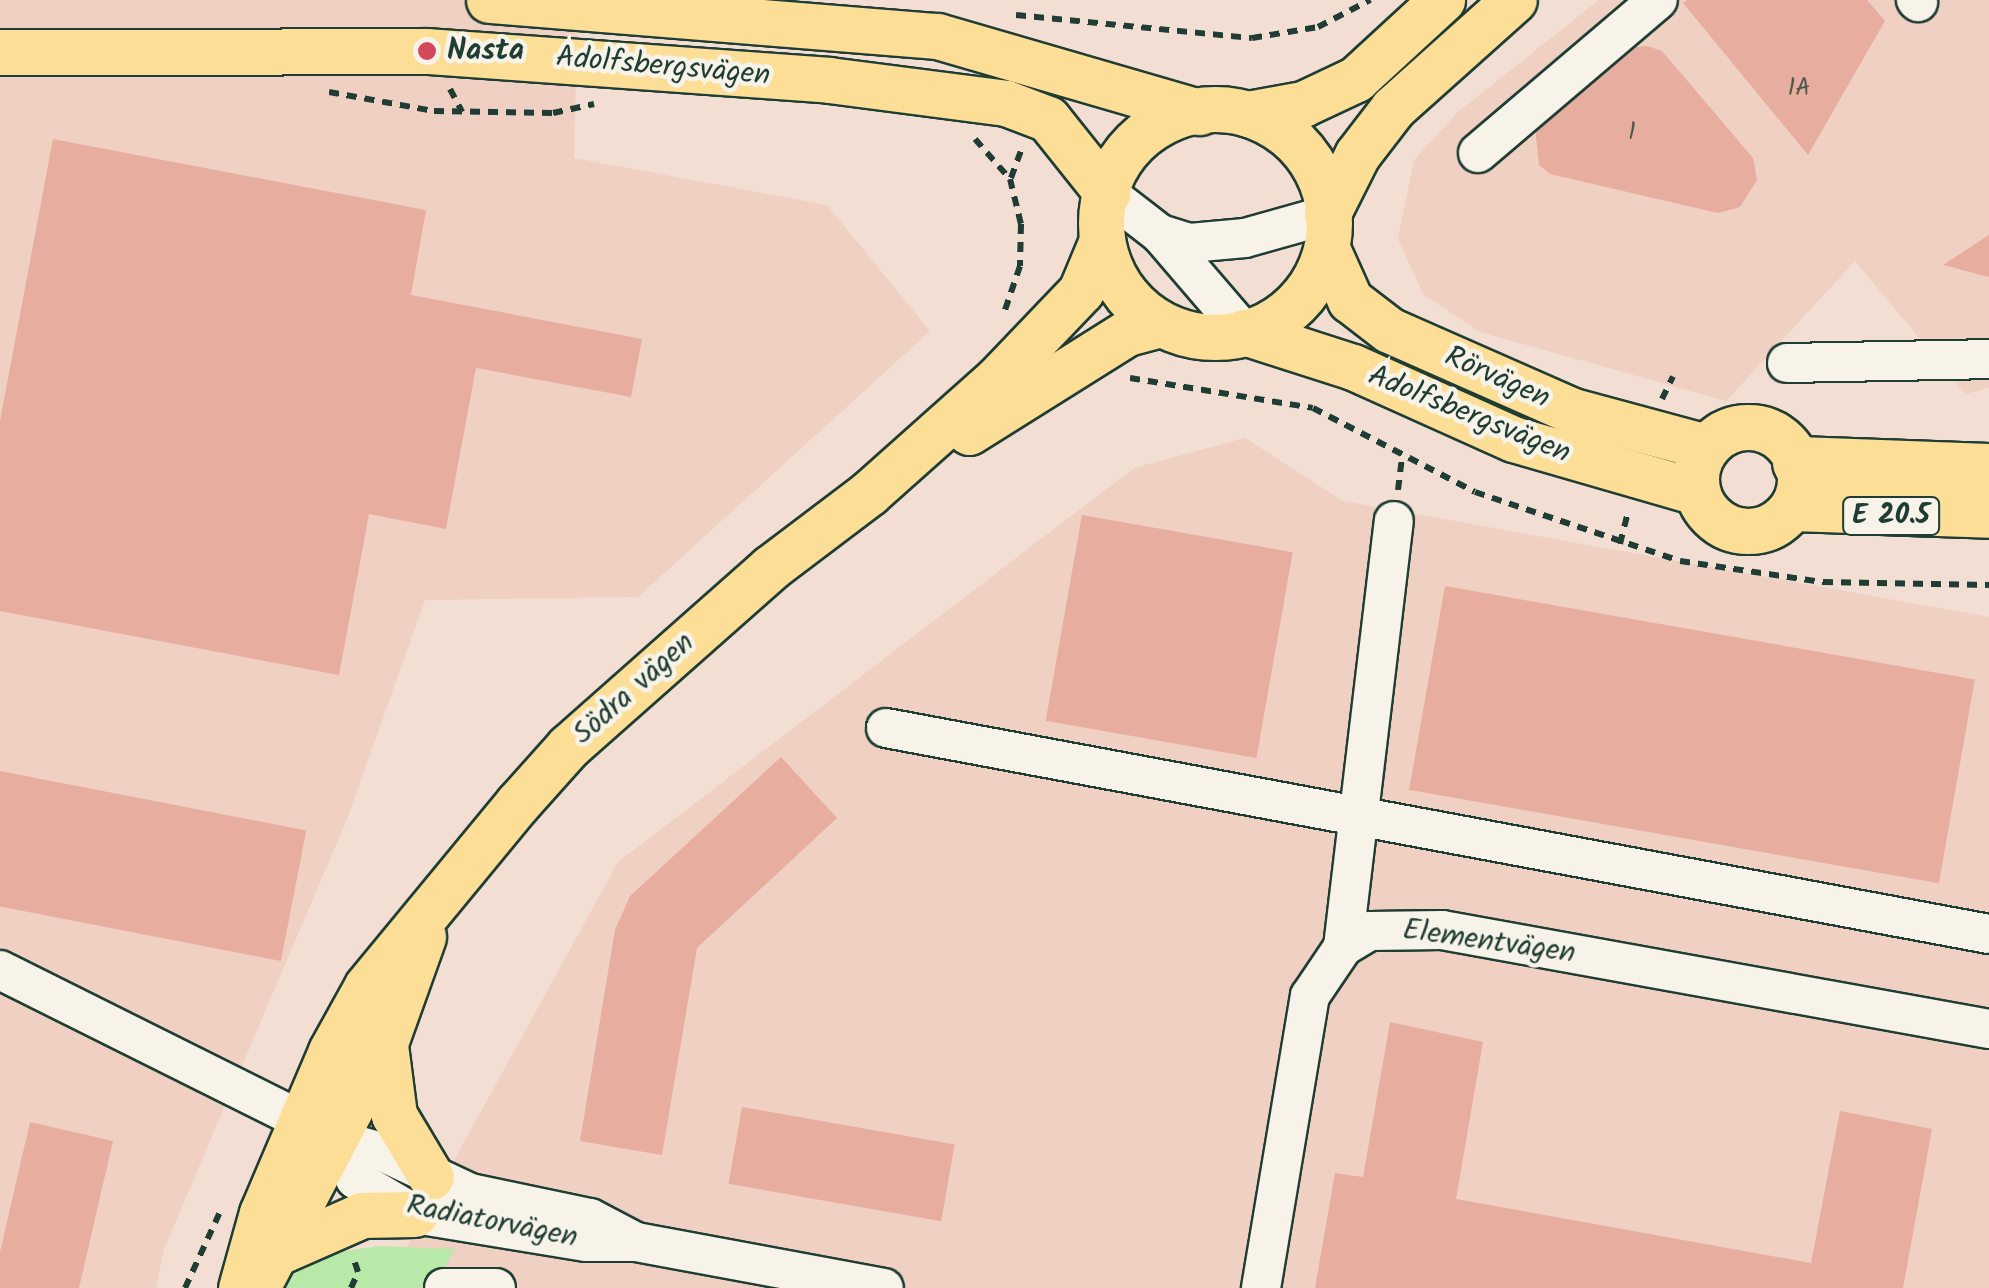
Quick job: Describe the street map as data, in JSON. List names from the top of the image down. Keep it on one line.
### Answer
{"streets":{"highway":["E 20.5"],"main road":["Adolfsbergsvägen","Rörvägen","Södra vägen"],"street":["Elementvägen","Radiatorvägen"]},"crossings":[["Adolfsbergsvägen","Rörvägen"],["Adolfsbergsvägen","E 20.5"],["Adolfsbergsvägen","Södra vägen"],["Rörvägen","E 20.5"],["Södra vägen","Radiatorvägen"]],"places":["Nasta"],"house_numbers":["1A","1"]}
